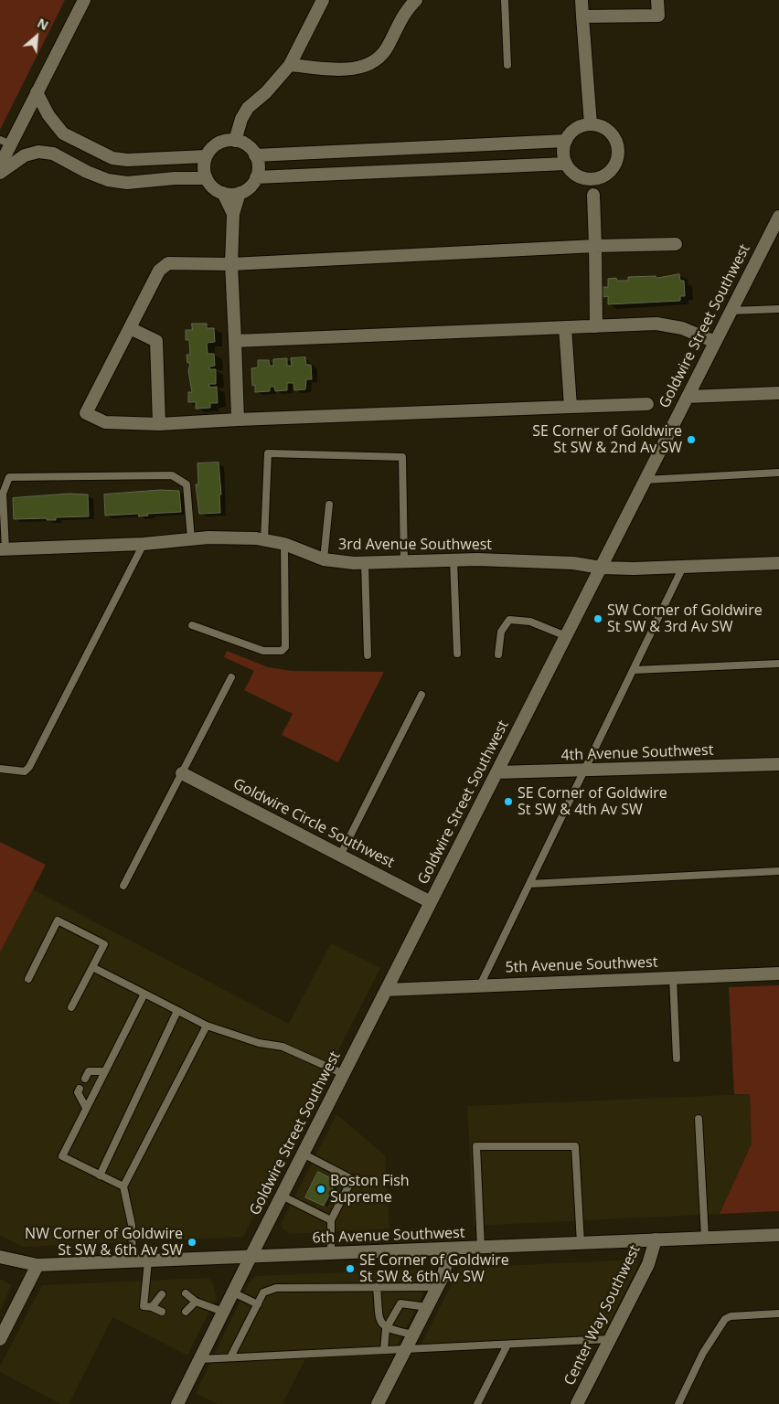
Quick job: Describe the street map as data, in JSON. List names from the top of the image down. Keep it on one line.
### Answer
{"streets":{"street":["Goldwire Street Southwest","3rd Avenue Southwest","4th Avenue Southwest","Goldwire Circle Southwest","5th Avenue Southwest","6th Avenue Southwest","Center Way Southwest"]},"crossings":[["Goldwire Street Southwest","3rd Avenue Southwest"],["Goldwire Street Southwest","4th Avenue Southwest"],["Goldwire Street Southwest","Goldwire Circle Southwest"],["Goldwire Street Southwest","5th Avenue Southwest"],["Goldwire Street Southwest","6th Avenue Southwest"],["6th Avenue Southwest","Center Way Southwest"]],"places":["SE Corner of Goldwire St SW & 2nd Av SW","SW Corner of Goldwire St SW & 3rd Av SW","SE Corner of Goldwire St SW & 4th Av SW","Boston Fish Supreme","NW Corner of Goldwire St SW & 6th Av SW","SE Corner of Goldwire St SW & 6th Av SW"],"north":"top right"}
